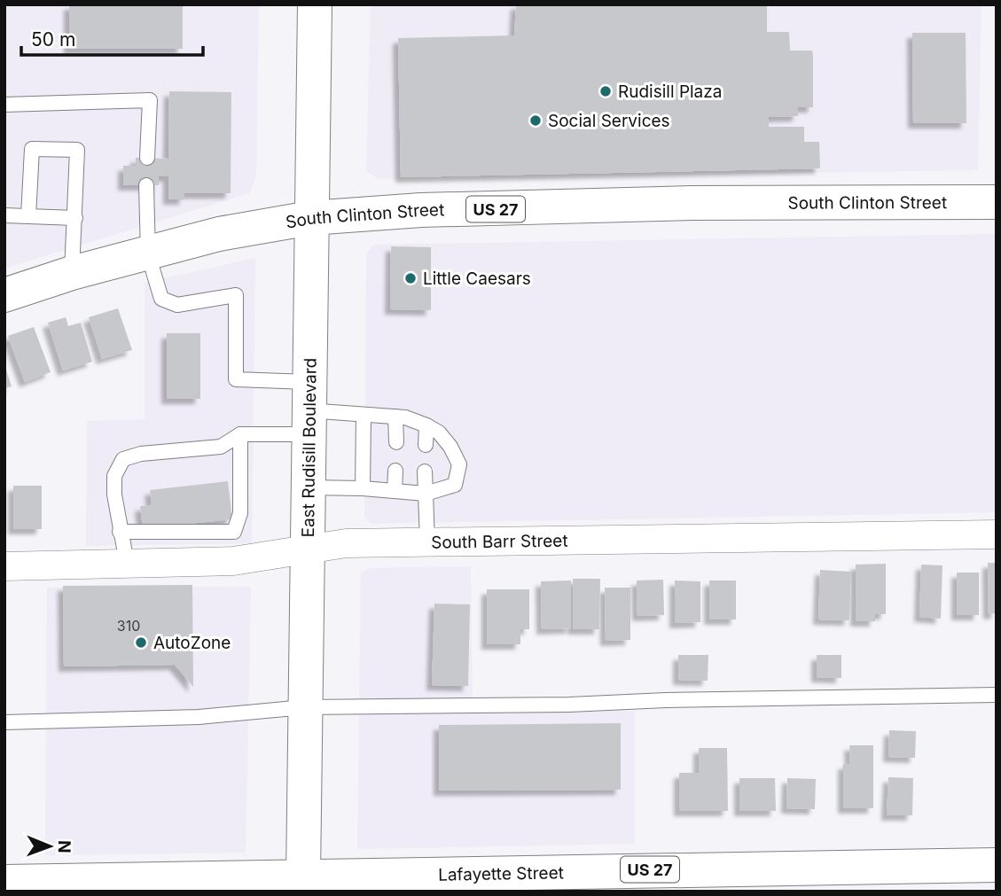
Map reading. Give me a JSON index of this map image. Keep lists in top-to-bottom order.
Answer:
{
  "streets": {
    "main road": [
      "South Clinton Street",
      "US 27",
      "East Rudisill Boulevard",
      "Lafayette Street"
    ],
    "street": ["South Barr Street"]
  },
  "crossings": [
    ["South Clinton Street", "East Rudisill Boulevard"],
    ["East Rudisill Boulevard", "South Barr Street"],
    ["East Rudisill Boulevard", "Lafayette Street"]
  ],
  "places": [
    "Rudisill Plaza",
    "Social Services",
    "Little Caesars",
    "AutoZone"
  ],
  "house_numbers": ["310"],
  "scale_bar": "50 m",
  "north": "right"
}
